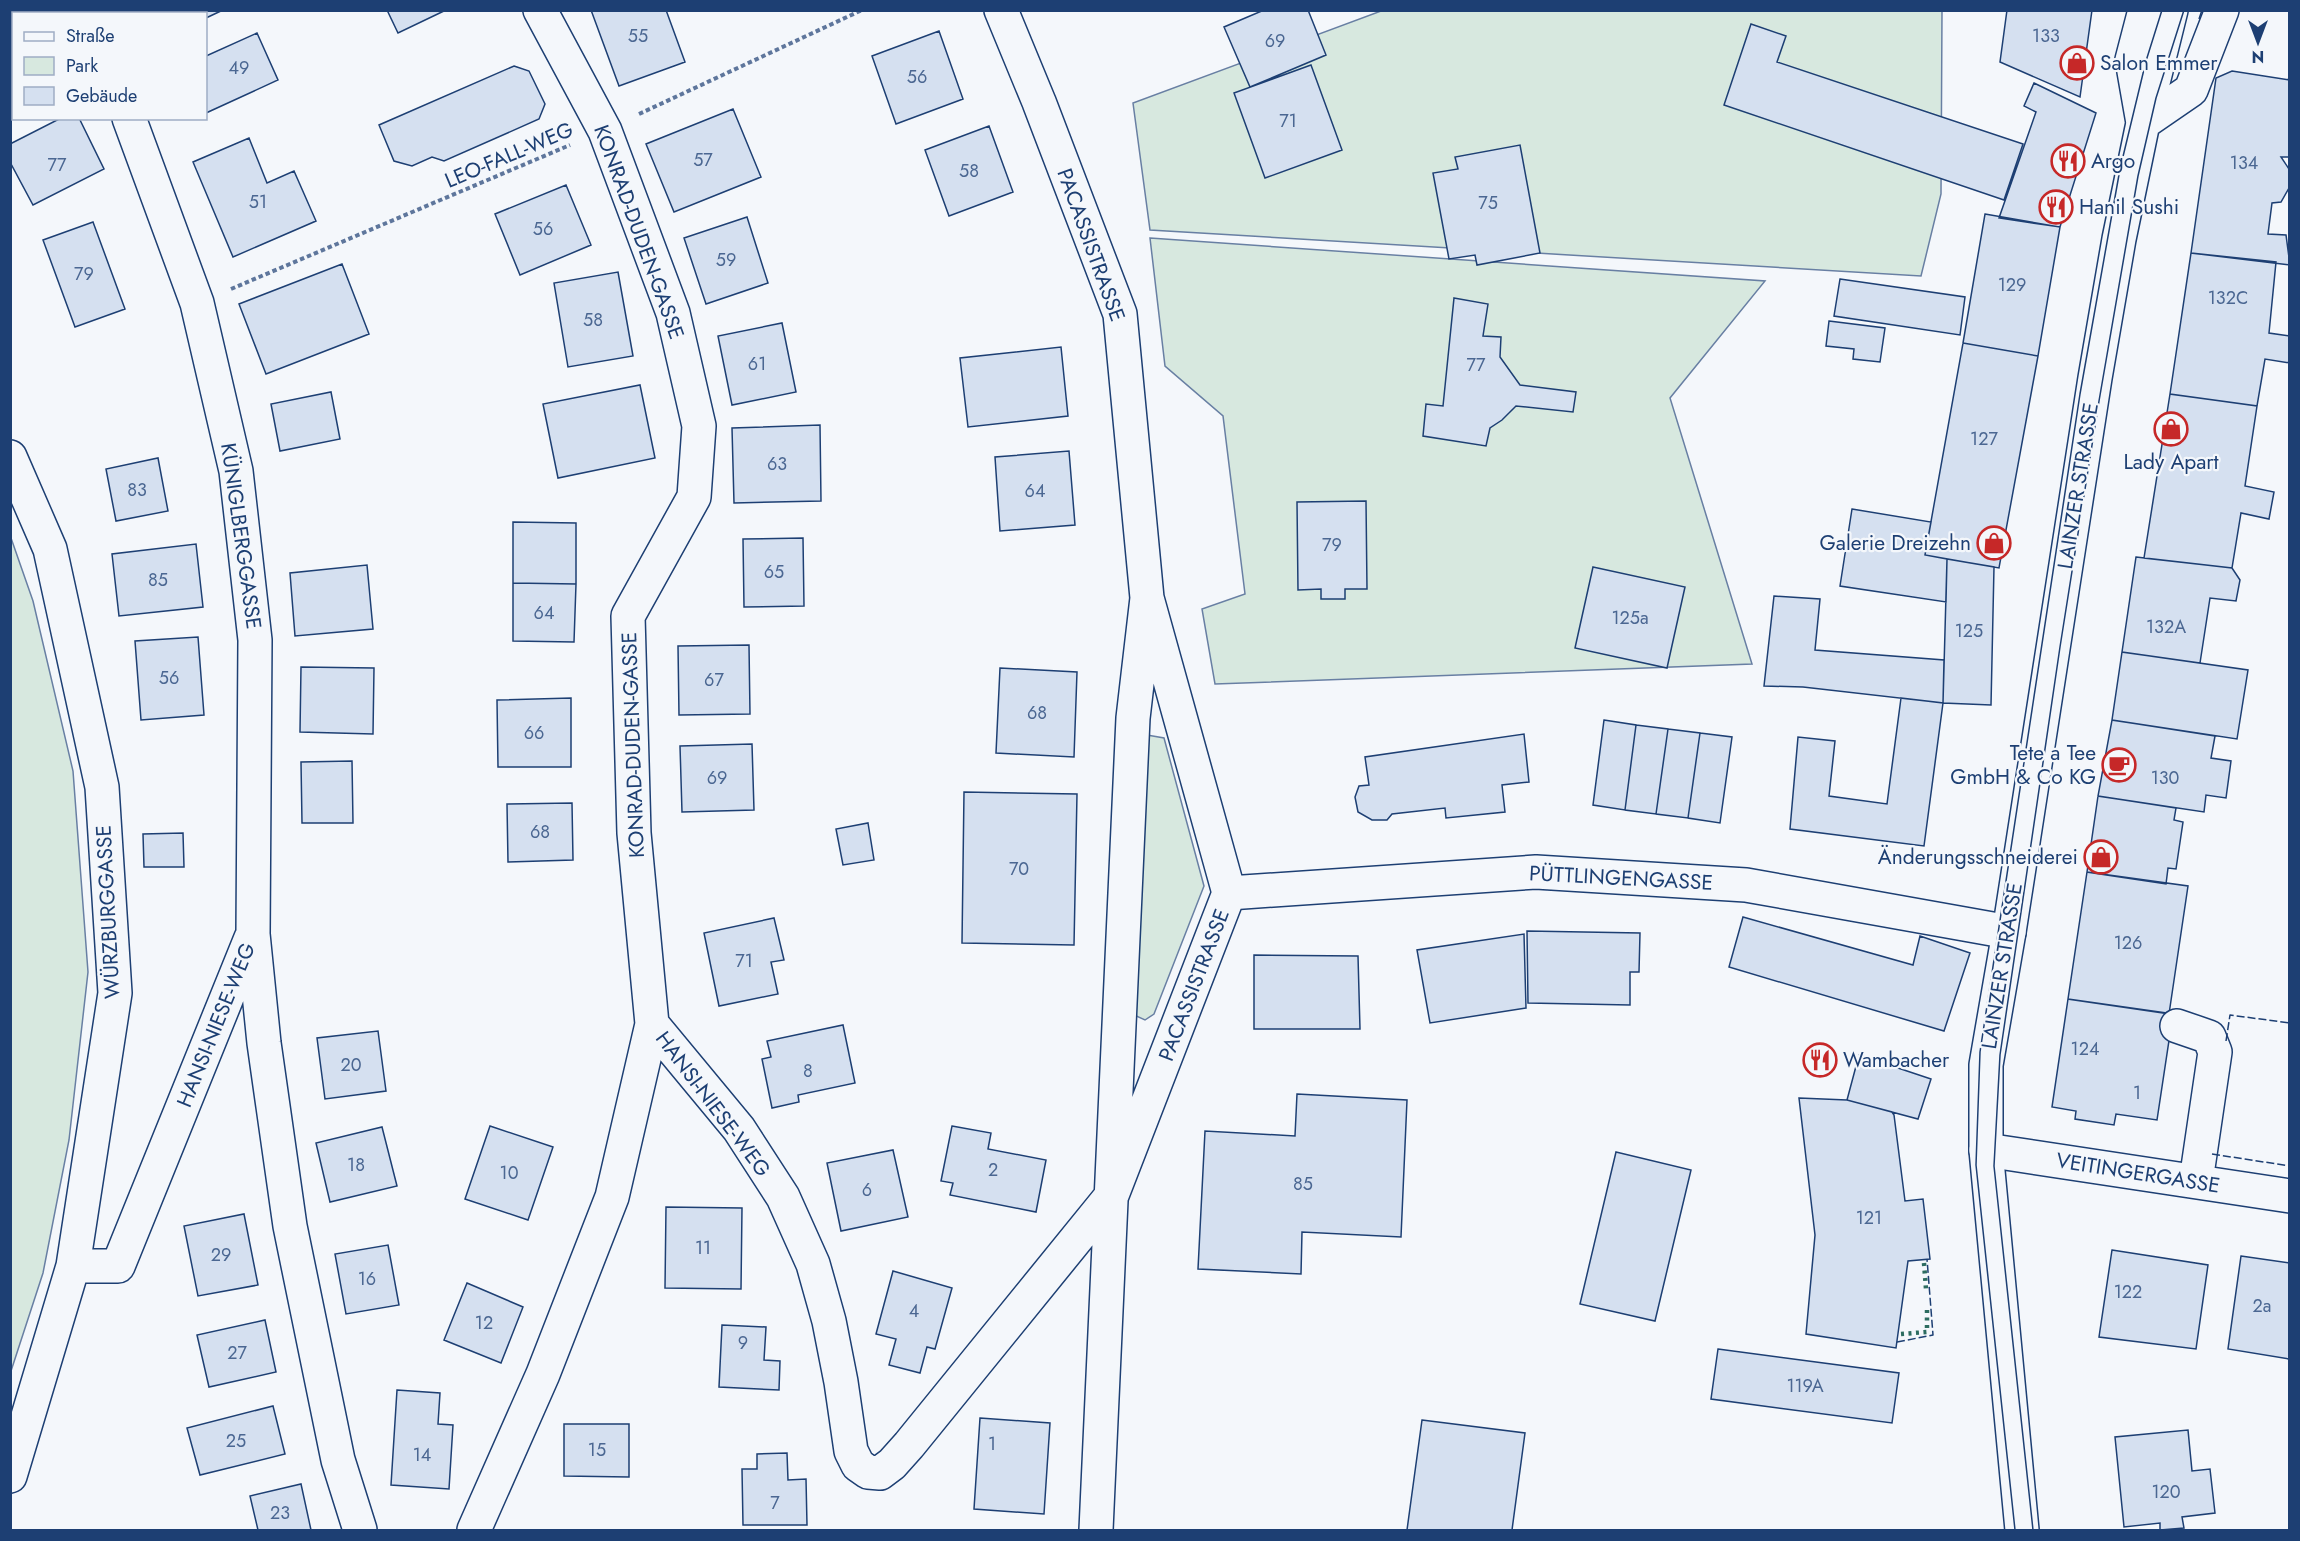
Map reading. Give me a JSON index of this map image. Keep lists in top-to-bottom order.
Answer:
{
  "streets": {
    "street": [
      "KONRAD-DUDEN-GASSE",
      "PACASSISTRASSE",
      "LAINZER STRASSE",
      "KÜNIGLBERGGASSE",
      "PÜTTLINGENGASSE",
      "WÜRZBURGGASSE",
      "HANSI-NIESE-WEG",
      "VEITINGERGASSE"
    ],
    "path": ["LEO-FALL-WEG"]
  },
  "crossings": [
    ["LEO-FALL-WEG", "KONRAD-DUDEN-GASSE"],
    ["LEO-FALL-WEG", "KÜNIGLBERGGASSE"],
    ["KONRAD-DUDEN-GASSE", "HANSI-NIESE-WEG"],
    ["PACASSISTRASSE", "PÜTTLINGENGASSE"],
    ["PACASSISTRASSE", "HANSI-NIESE-WEG"],
    ["LAINZER STRASSE", "PÜTTLINGENGASSE"],
    ["LAINZER STRASSE", "VEITINGERGASSE"],
    ["KÜNIGLBERGGASSE", "HANSI-NIESE-WEG"],
    ["WÜRZBURGGASSE", "HANSI-NIESE-WEG"]
  ],
  "places": {
    "shop": [
      "Salon Emmer",
      "Lady Apart",
      "Galerie Dreizehn",
      "Änderungsschneiderei"
    ],
    "restaurant": ["Argo", "Hanil Sushi", "Wambacher"],
    "cafe": ["Tete a Tee GmbH & Co KG"]
  },
  "house_numbers": [
    "55",
    "133",
    "69",
    "49",
    "56",
    "71",
    "57",
    "134",
    "77",
    "58",
    "51",
    "75",
    "56",
    "59",
    "79",
    "129",
    "132C",
    "58",
    "61",
    "77",
    "127",
    "63",
    "83",
    "64",
    "79",
    "65",
    "85",
    "64",
    "125a",
    "132A",
    "125",
    "56",
    "67",
    "68",
    "66",
    "69",
    "130",
    "68",
    "70",
    "126",
    "71",
    "124",
    "20",
    "8",
    "1",
    "18",
    "2",
    "10",
    "85",
    "6",
    "121",
    "11",
    "29",
    "16",
    "122",
    "2a",
    "4",
    "12",
    "9",
    "27",
    "119A",
    "25",
    "1",
    "15",
    "14",
    "120",
    "7",
    "23"
  ],
  "legend": ["Straße", "Park", "Gebäude"],
  "north": "bottom"
}
